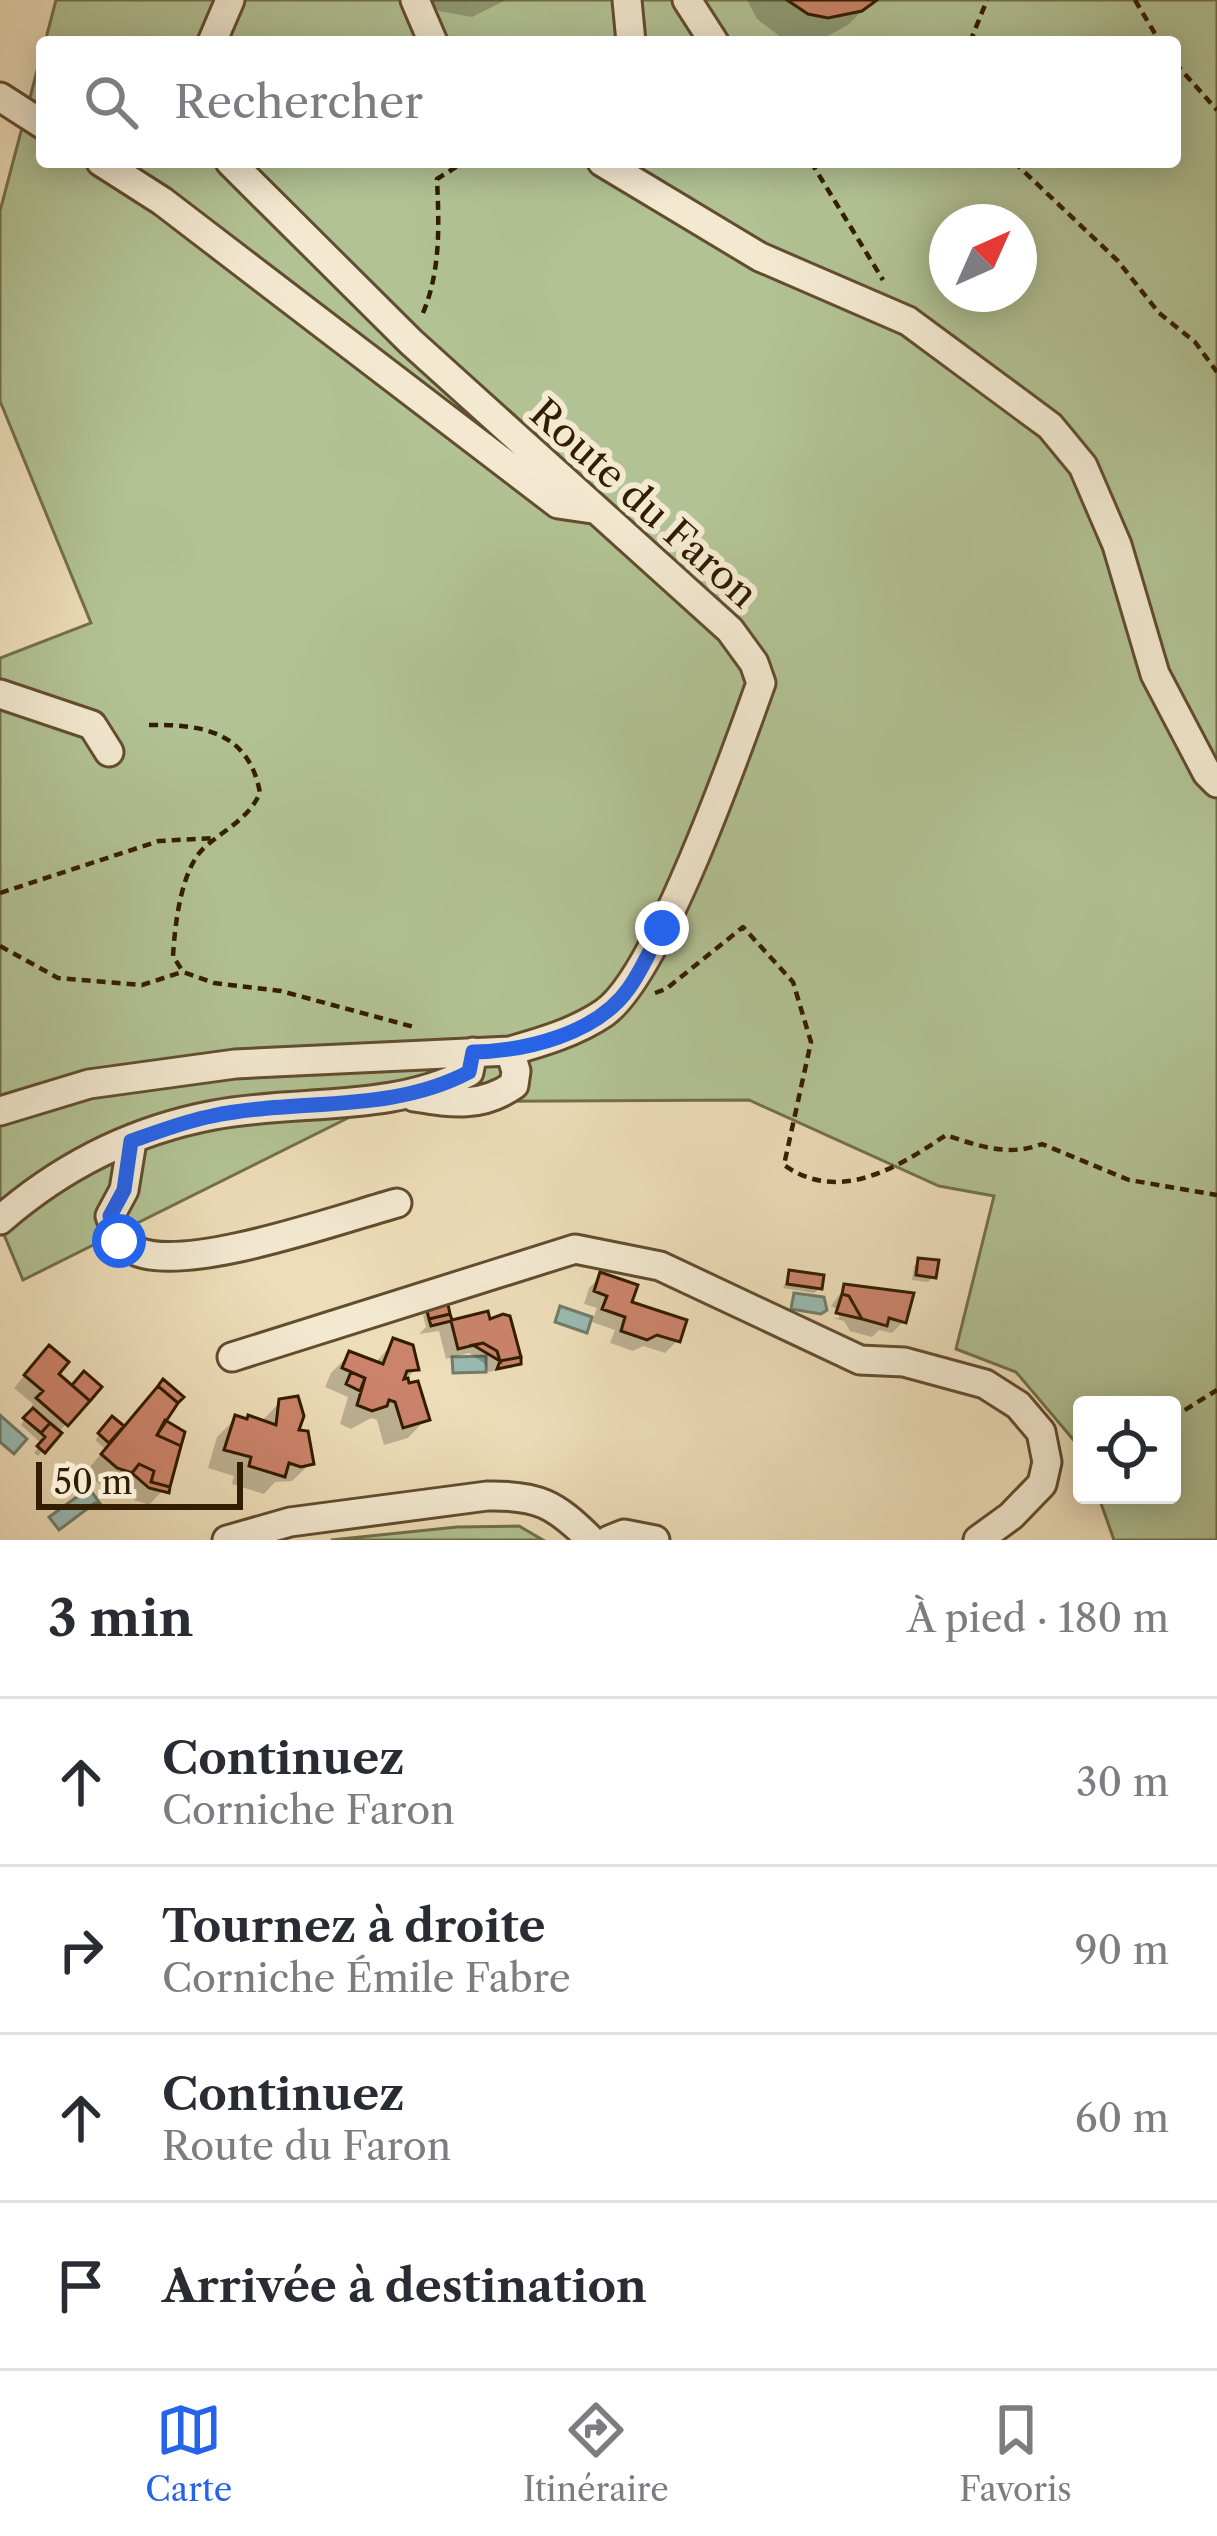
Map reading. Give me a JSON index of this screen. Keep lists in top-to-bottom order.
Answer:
{
  "streets": {
    "street": ["Route du Faron"]
  },
  "scale_bar": "50 m",
  "north": "top right",
  "page": {
    "search": "Rechercher",
    "scale": "50 m",
    "heading": ["3 min", "À pied · 180 m"],
    "list": [
      ["Continuez", "Corniche Faron", "30 m"],
      ["Tournez à droite", "Corniche Émile Fabre", "90 m"],
      ["Continuez", "Route du Faron", "60 m"],
      "Arrivée à destination"
    ],
    "nav": ["Carte", "Itinéraire", "Favoris"]
  }
}
